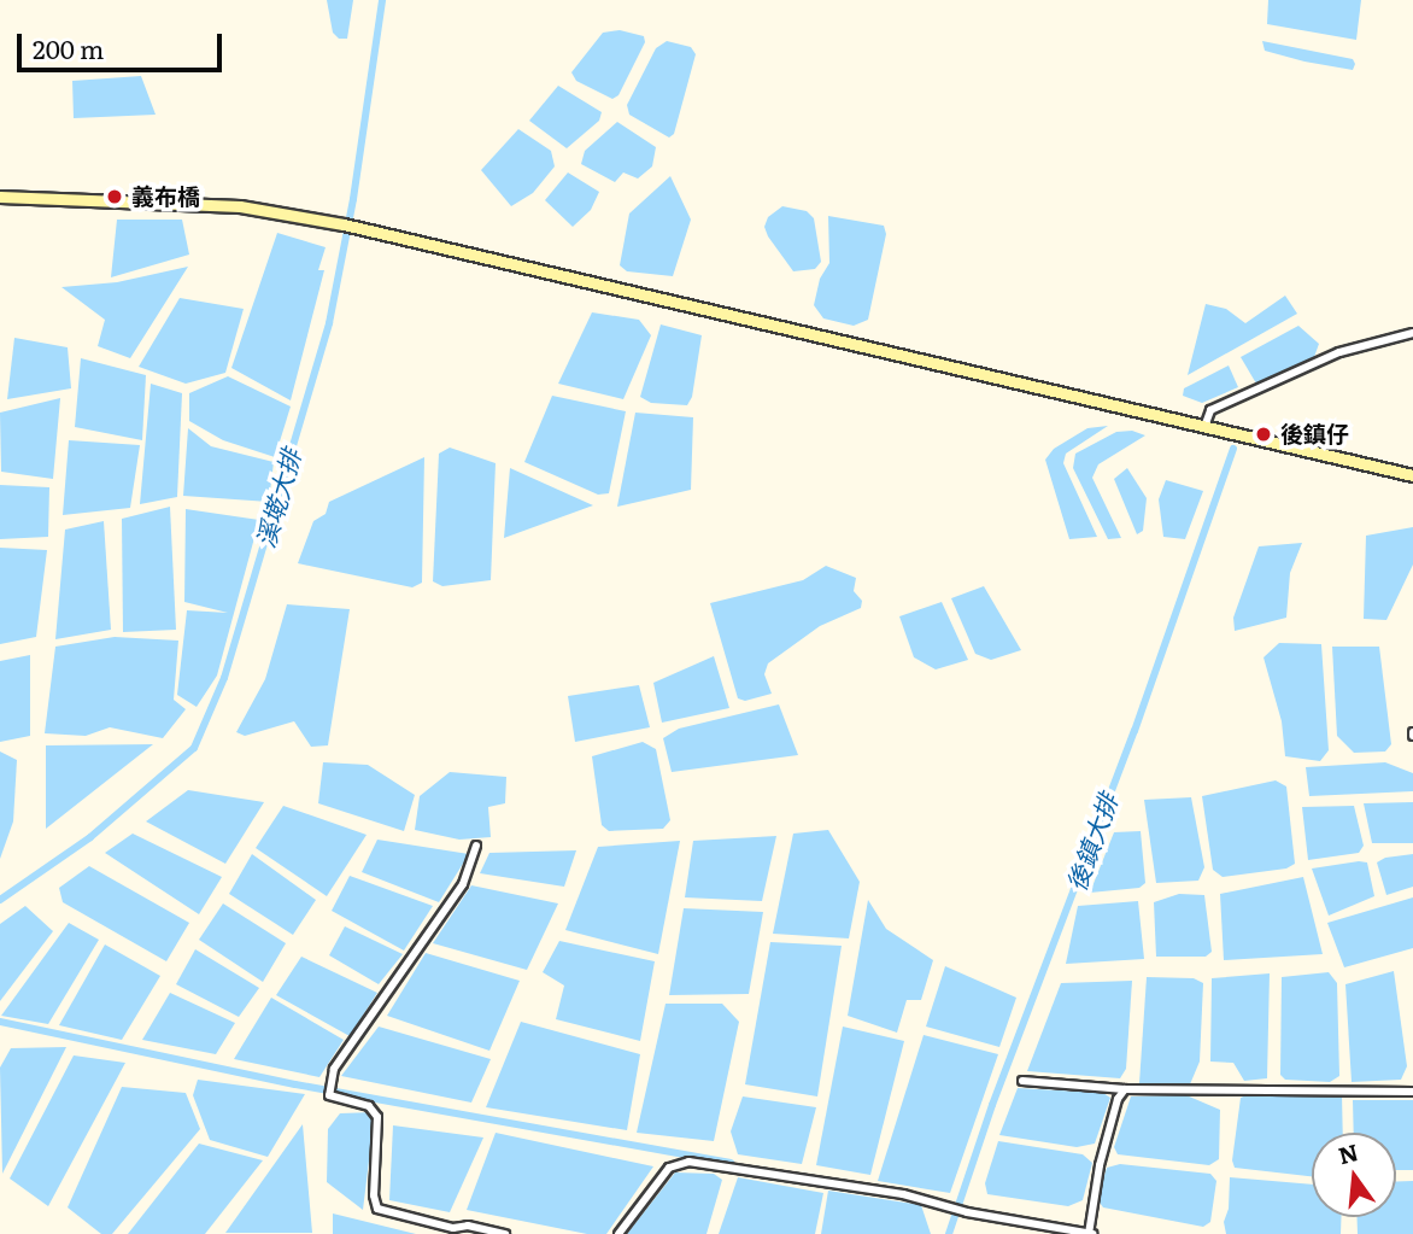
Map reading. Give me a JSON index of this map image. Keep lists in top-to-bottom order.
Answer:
{
  "water": ["溪墘大排", "後鎮大排"],
  "places": ["義布橋", "後鎮仔"],
  "scale_bar": "200 m",
  "north": "top"
}
